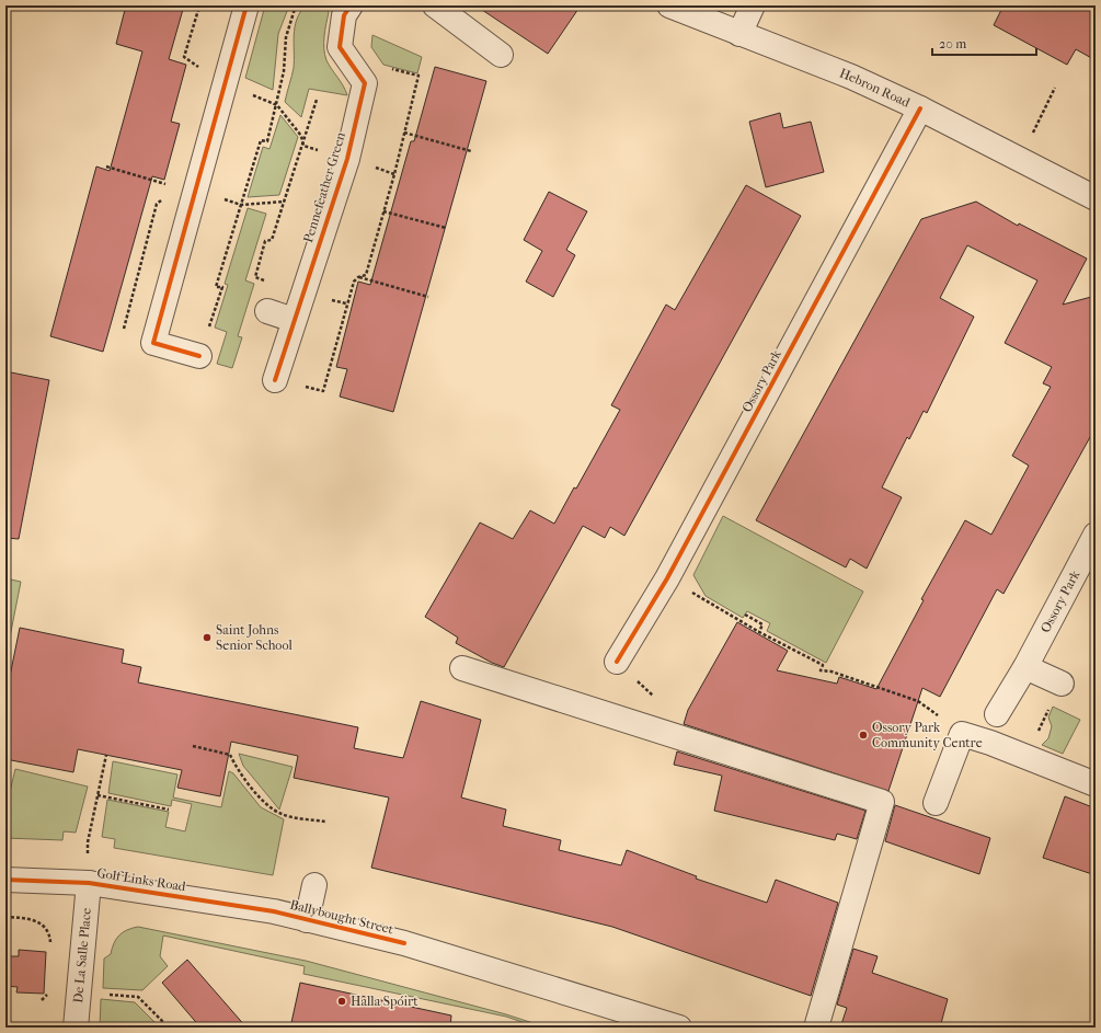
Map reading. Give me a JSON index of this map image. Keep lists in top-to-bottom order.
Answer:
{
  "streets": {
    "street": [
      "Hebron Road",
      "Pennefeather Green",
      "Ossory Park",
      "Golf Links Road",
      "Ballybought Street",
      "De La Salle Place"
    ]
  },
  "crossings": [
    ["Hebron Road", "Ossory Park"],
    ["Golf Links Road", "Ballybought Street"],
    ["Golf Links Road", "De La Salle Place"]
  ],
  "places": ["Saint Johns Senior School", "Ossory Park Community Centre", "Halla Spóirt"],
  "scale_bar": "20 m"
}
